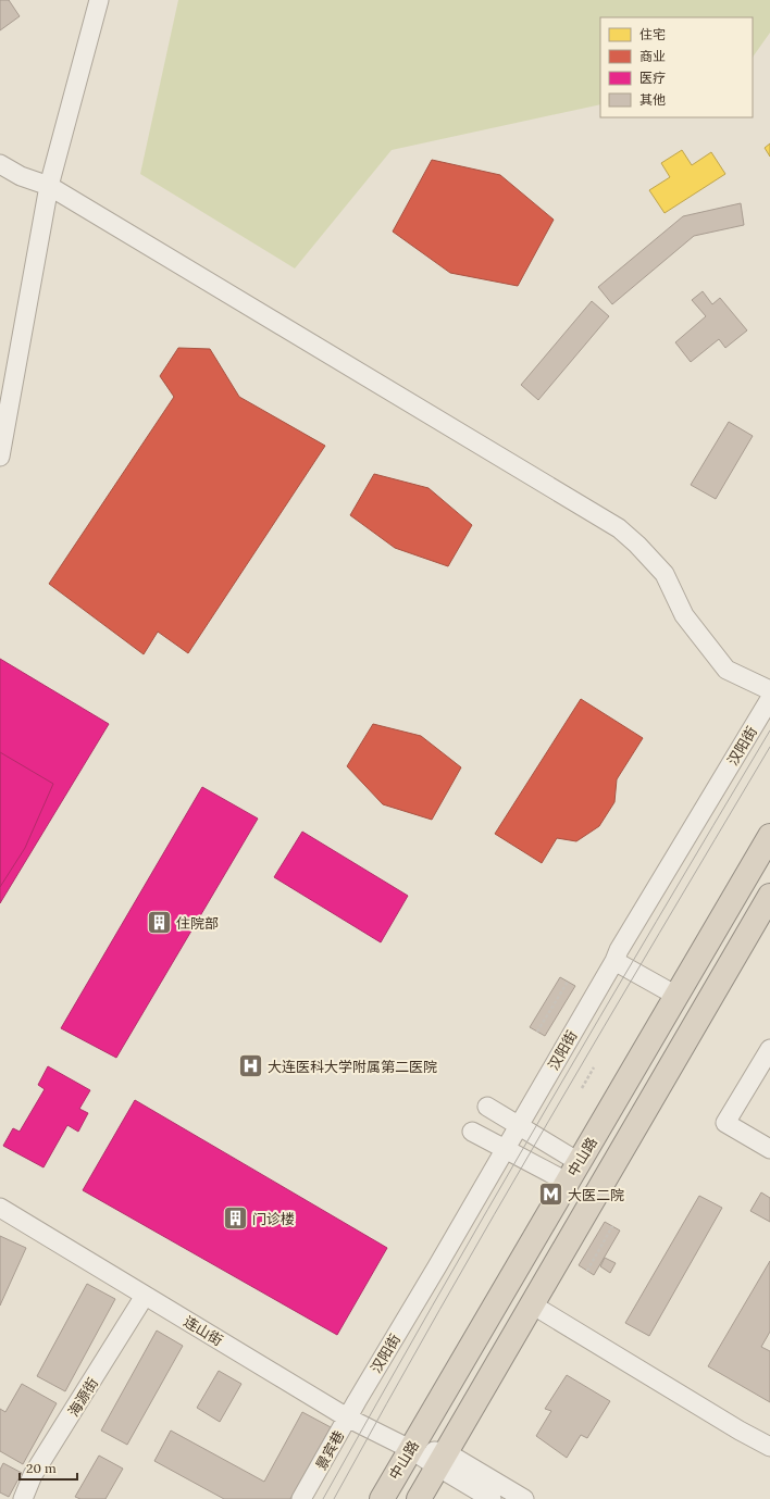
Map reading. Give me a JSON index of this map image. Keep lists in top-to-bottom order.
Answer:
{
  "streets": {
    "highway": ["中山路"],
    "street": [
      "汉阳街",
      "连山街",
      "海源街",
      "景宾巷"
    ]
  },
  "crossings": [
    ["汉阳街", "景宾巷"],
    ["中山路", "连山街"],
    ["连山街", "海源街"],
    ["连山街", "景宾巷"]
  ],
  "places": {
    "building": ["住院部", "门诊楼"],
    "hospital": ["大连医科大学附属第二医院"],
    "metro station": ["大医二院"]
  },
  "legend": [
    "住宅",
    "商业",
    "医疗",
    "其他"
  ],
  "scale_bar": "20 m"
}
